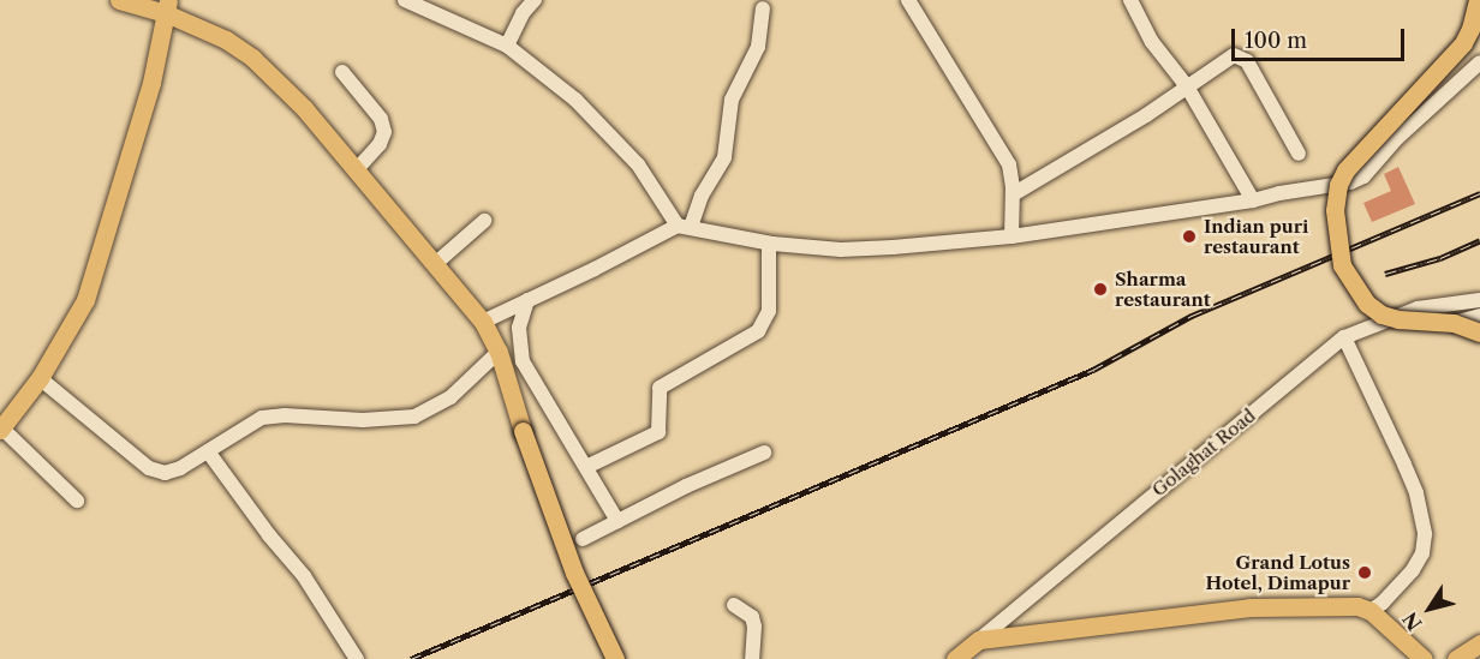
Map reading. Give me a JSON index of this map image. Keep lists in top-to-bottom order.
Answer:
{
  "streets": {
    "main road": ["Golaghat Road"]
  },
  "places": ["Indian puri restaurant", "Sharma restaurant", "Grand Lotus Hotel, Dimapur"],
  "scale_bar": "100 m",
  "north": "bottom left"
}
